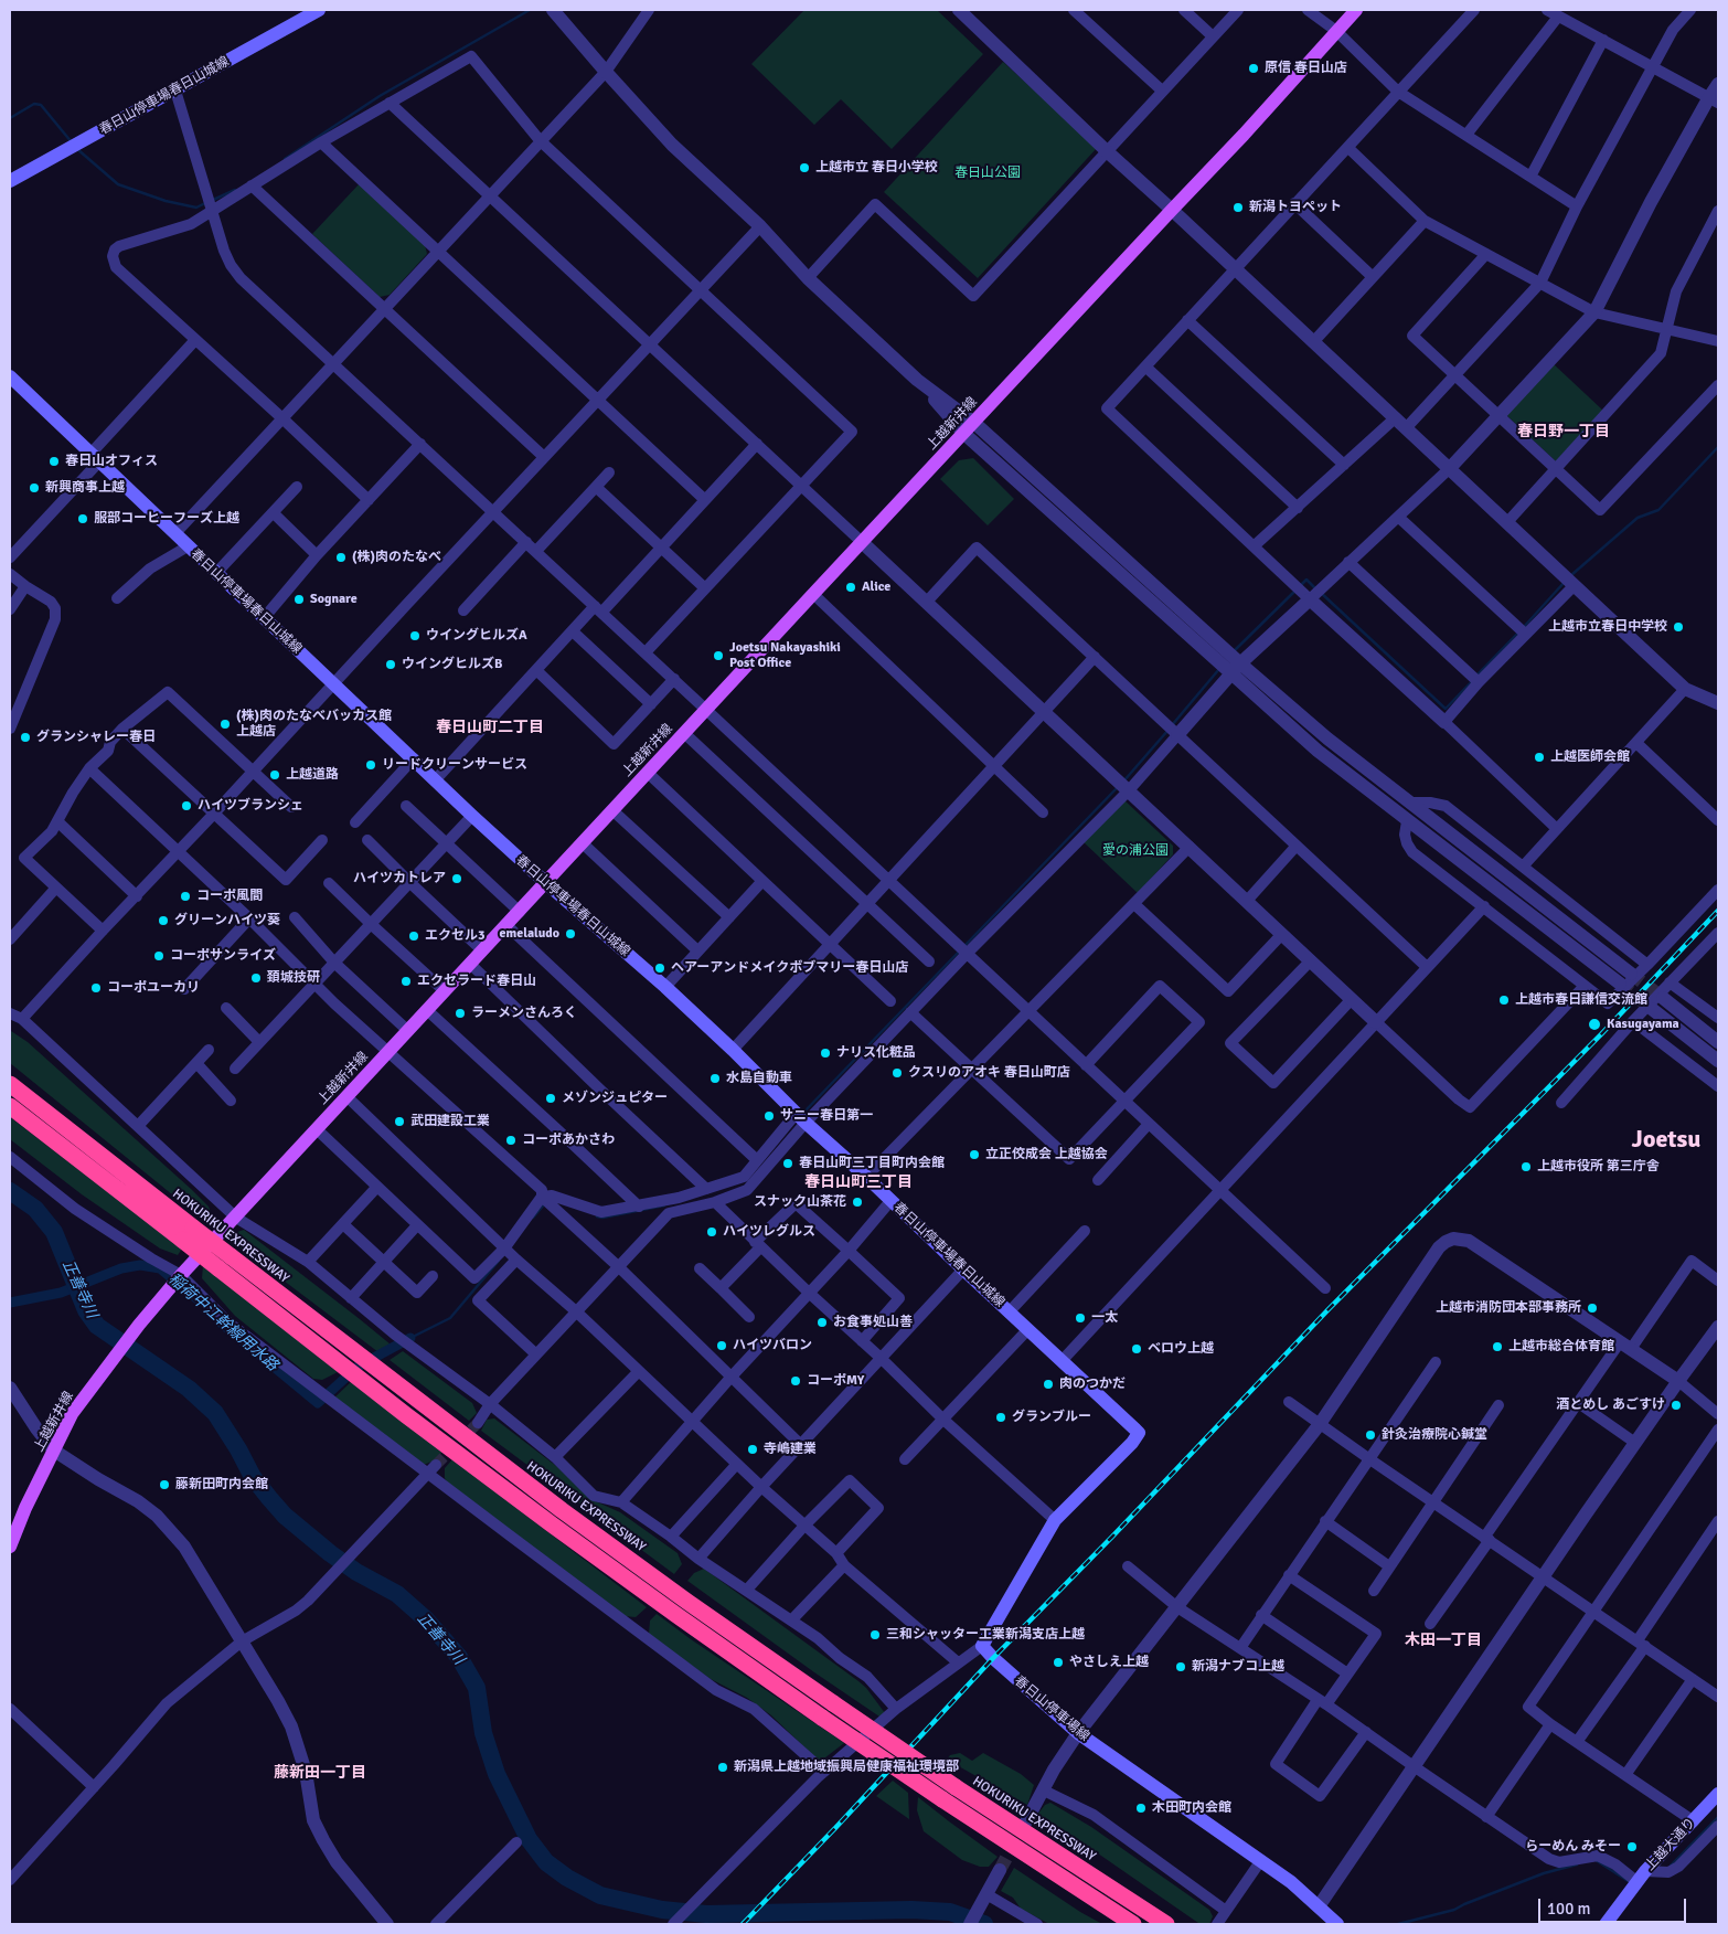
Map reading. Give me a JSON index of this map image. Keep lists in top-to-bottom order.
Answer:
{
  "streets": {
    "highway": ["HOKURIKU EXPRESSWAY"],
    "main road": [
      "春日山停車場春日山城線",
      "上越新井線",
      "春日山停車場線",
      "上越大通り"
    ]
  },
  "crossings": [
    ["春日山停車場春日山城線", "上越新井線"]
  ],
  "districts": [
    "春日野一丁目",
    "春日山町二丁目",
    "Joetsu",
    "春日山町三丁目",
    "木田一丁目",
    "藤新田一丁目"
  ],
  "water": ["正善寺川", "稲荷中江幹線用水路"],
  "parks": ["春日山公園", "愛の浦公園"],
  "places": [
    "原信 春日山店",
    "上越市立 春日小学校",
    "新潟トヨペット",
    "春日山オフィス",
    "新興商事上越",
    "服部コーヒーフーズ上越",
    "(株)肉のたなべ",
    "Alice",
    "Sognare",
    "上越市立春日中学校",
    "ウイングヒルズA",
    "Joetsu Nakayashiki Post Office",
    "ウイングヒルズB",
    "(株)肉のたなべバッカス館 上越店",
    "グランシャレー春日",
    "上越医師会館",
    "リードクリーンサービス",
    "上越道路",
    "ハイツブランシェ",
    "ハイツカトレア",
    "コーポ風間",
    "グリーンハイツ葵",
    "emelaludo",
    "エクセル3",
    "コーポサンライズ",
    "ヘアーアンドメイクボブマリー春日山店",
    "頚城技研",
    "エクセラード春日山",
    "コーポユーカリ",
    "上越市春日謙信交流館",
    "ラーメンさんろく",
    "Kasugayama",
    "ナリス化粧品",
    "クスリのアオキ 春日山町店",
    "水島自動車",
    "メゾンジュピター",
    "サニー春日第一",
    "武田建設工業",
    "コーポあかさわ",
    "立正佼成会 上越協会",
    "春日山町三丁目町内会館",
    "上越市役所 第三庁舎",
    "スナック山茶花",
    "ハイツレグルス",
    "上越市消防団本部事務所",
    "一太",
    "お食事処山善",
    "ハイツバロン",
    "上越市総合体育館",
    "ベロウ上越",
    "コーポMY",
    "肉のつかだ",
    "酒とめし あごすけ",
    "グランブルー",
    "針灸治療院心鍼堂",
    "寺嶋建業",
    "藤新田町内会館",
    "三和シャッター工業新潟支店上越",
    "やさしえ上越",
    "新潟ナブコ上越",
    "新潟県上越地域振興局健康福祉環境部",
    "木田町内会館",
    "らーめん みそー"
  ],
  "scale_bar": "100 m"
}
